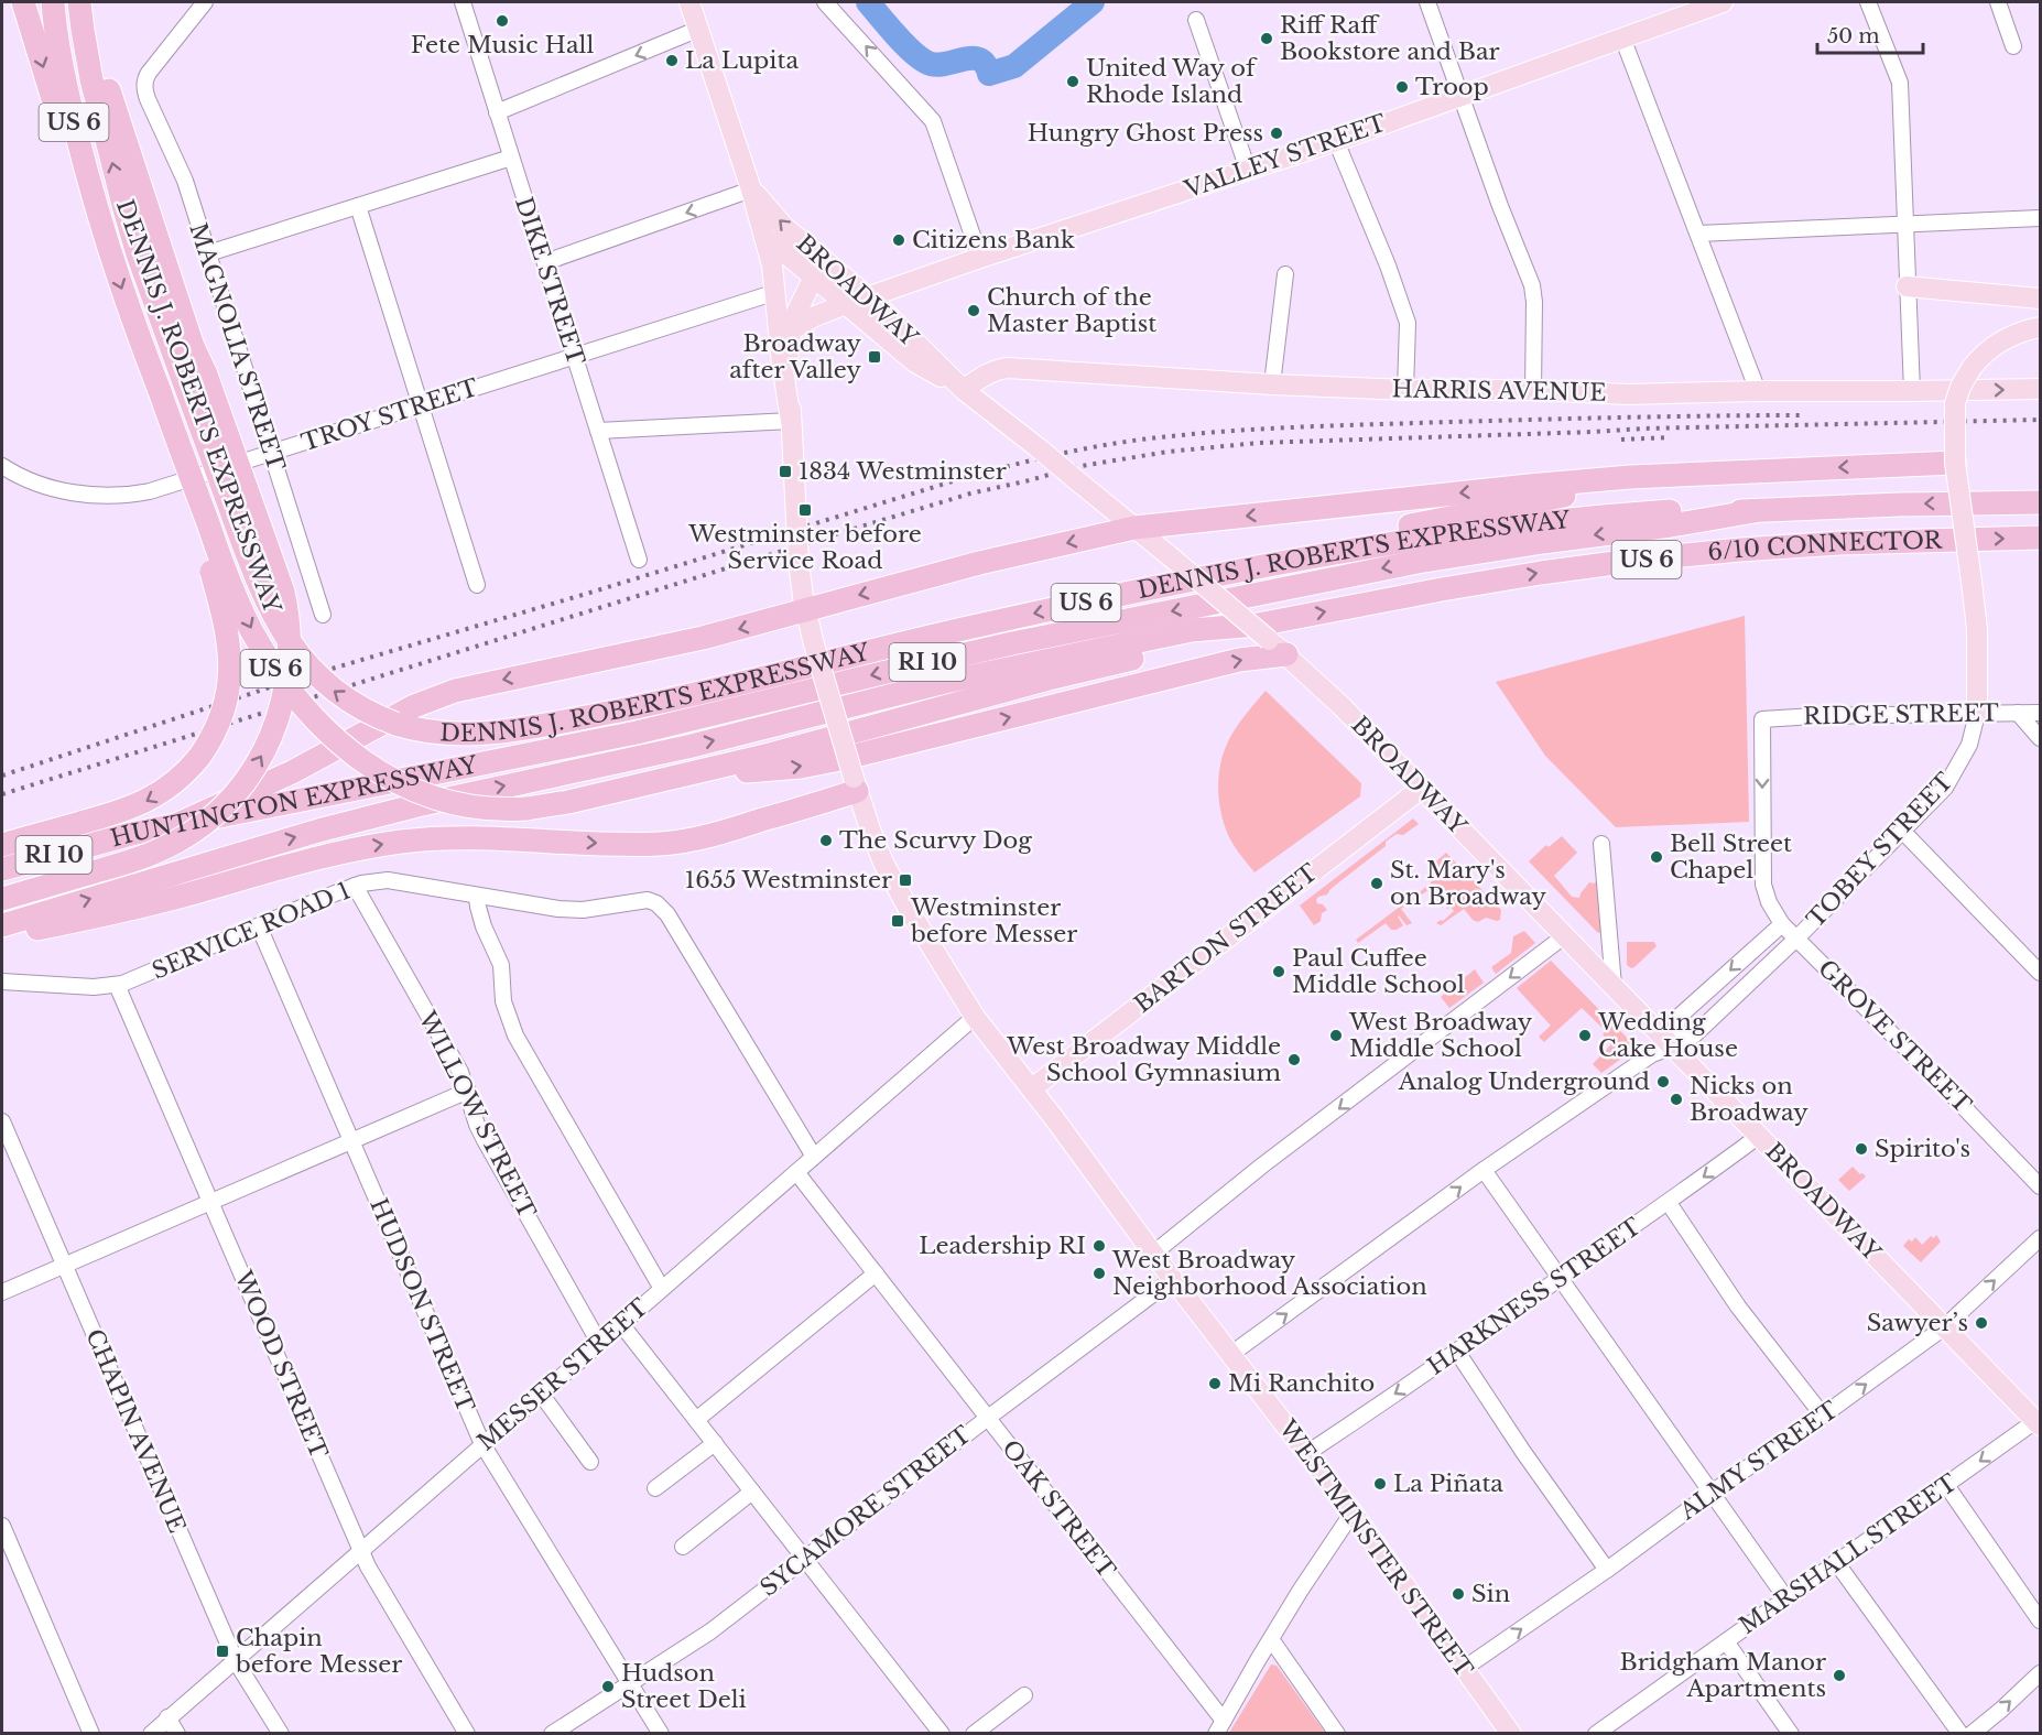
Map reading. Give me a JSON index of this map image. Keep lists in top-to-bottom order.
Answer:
{
  "streets": {
    "highway": [
      "US 6",
      "DENNIS J. ROBERTS EXPRESSWAY",
      "6/10 CONNECTOR",
      "RI 10",
      "HUNTINGTON EXPRESSWAY"
    ],
    "main road": [
      "VALLEY STREET",
      "BROADWAY",
      "HARRIS AVENUE",
      "TOBEY STREET",
      "BARTON STREET",
      "WESTMINSTER STREET"
    ],
    "street": [
      "DIKE STREET",
      "MAGNOLIA STREET",
      "TROY STREET",
      "RIDGE STREET",
      "SERVICE ROAD 1",
      "GROVE STREET",
      "WILLOW STREET",
      "HARKNESS STREET",
      "HUDSON STREET",
      "WOOD STREET",
      "MESSER STREET",
      "CHAPIN AVENUE",
      "ALMY STREET",
      "OAK STREET",
      "SYCAMORE STREET",
      "MARSHALL STREET"
    ]
  },
  "crossings": [
    ["VALLEY STREET", "BROADWAY"],
    ["DIKE STREET", "TROY STREET"],
    ["BROADWAY", "HARRIS AVENUE"],
    ["BROADWAY", "DENNIS J. ROBERTS EXPRESSWAY"],
    ["BROADWAY", "6/10 CONNECTOR"],
    ["BROADWAY", "HUNTINGTON EXPRESSWAY"],
    ["BROADWAY", "TOBEY STREET"],
    ["BROADWAY", "BARTON STREET"],
    ["BROADWAY", "HARKNESS STREET"],
    ["BROADWAY", "ALMY STREET"],
    ["BROADWAY", "WESTMINSTER STREET"],
    ["BROADWAY", "MARSHALL STREET"],
    ["MAGNOLIA STREET", "TROY STREET"],
    ["DENNIS J. ROBERTS EXPRESSWAY", "6/10 CONNECTOR"],
    ["DENNIS J. ROBERTS EXPRESSWAY", "HUNTINGTON EXPRESSWAY"],
    ["TROY STREET", "WESTMINSTER STREET"],
    ["6/10 CONNECTOR", "HUNTINGTON EXPRESSWAY"],
    ["RIDGE STREET", "TOBEY STREET"],
    ["RIDGE STREET", "GROVE STREET"],
    ["TOBEY STREET", "GROVE STREET"],
    ["TOBEY STREET", "WESTMINSTER STREET"],
    ["SERVICE ROAD 1", "WILLOW STREET"],
    ["SERVICE ROAD 1", "HUDSON STREET"],
    ["SERVICE ROAD 1", "WOOD STREET"],
    ["SERVICE ROAD 1", "MESSER STREET"],
    ["BARTON STREET", "WESTMINSTER STREET"],
    ["WILLOW STREET", "MESSER STREET"],
    ["HARKNESS STREET", "WESTMINSTER STREET"],
    ["HUDSON STREET", "MESSER STREET"],
    ["HUDSON STREET", "SYCAMORE STREET"],
    ["WOOD STREET", "MESSER STREET"],
    ["MESSER STREET", "CHAPIN AVENUE"],
    ["MESSER STREET", "OAK STREET"],
    ["MESSER STREET", "WESTMINSTER STREET"],
    ["ALMY STREET", "WESTMINSTER STREET"],
    ["OAK STREET", "SYCAMORE STREET"],
    ["SYCAMORE STREET", "WESTMINSTER STREET"]
  ],
  "one_way": ["GROVE STREET", "HARKNESS STREET", "ALMY STREET"],
  "places": {
    "other": [
      "Fete Music Hall",
      "Riff Raff Bookstore and Bar",
      "La Lupita",
      "United Way of Rhode Island",
      "Troop",
      "Hungry Ghost Press",
      "Citizens Bank",
      "Church of the Master Baptist",
      "The Scurvy Dog",
      "Bell Street Chapel",
      "St. Mary's on Broadway",
      "Paul Cuffee Middle School",
      "West Broadway Middle School",
      "Wedding Cake House",
      "West Broadway Middle School Gymnasium",
      "Analog Underground",
      "Nicks on Broadway",
      "Spirito's",
      "Leadership RI",
      "West Broadway Neighborhood Association",
      "Sawyer’s",
      "Mi Ranchito",
      "La Piñata",
      "Sin",
      "Bridgham Manor Apartments",
      "Hudson Street Deli"
    ],
    "transit": [
      "Broadway after Valley",
      "1834 Westminster",
      "Westminster before Service Road",
      "1655 Westminster",
      "Westminster before Messer",
      "Chapin before Messer"
    ]
  },
  "scale_bar": "50 m"
}
